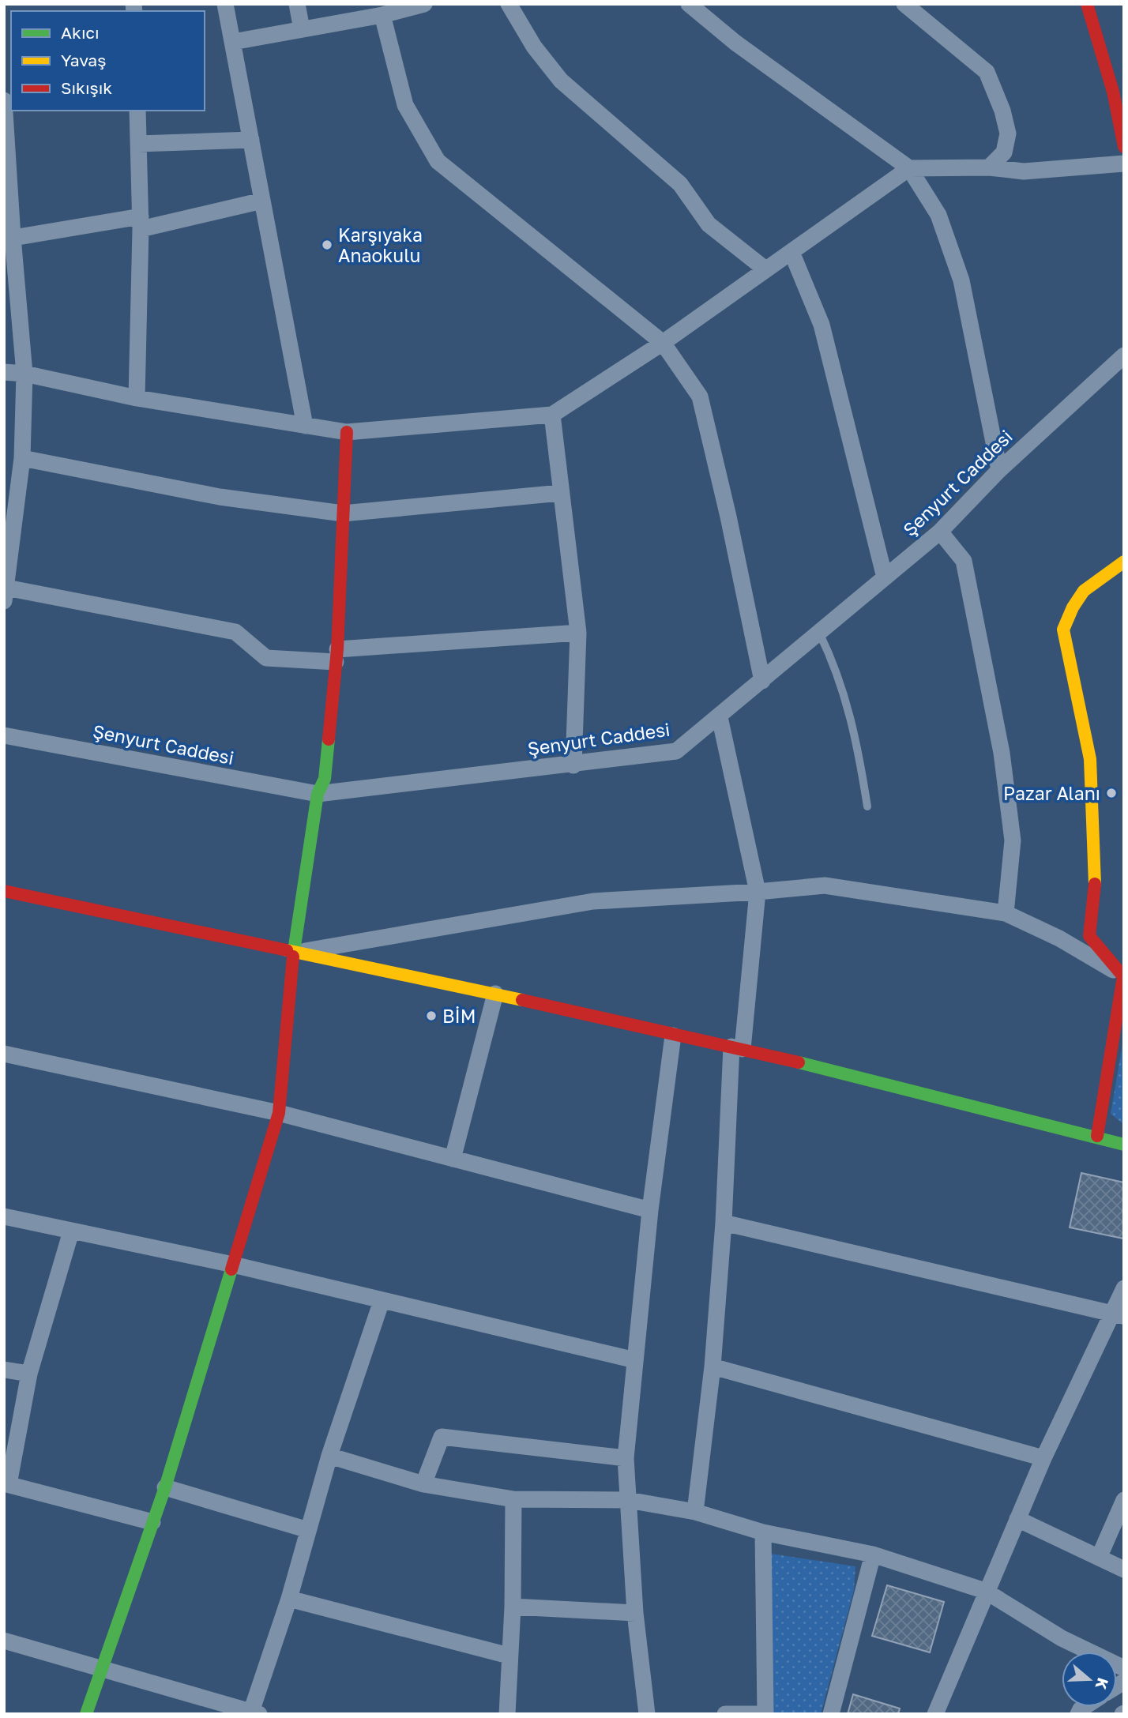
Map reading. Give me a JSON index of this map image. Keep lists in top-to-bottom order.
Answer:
{
  "streets": {
    "street": ["Şenyurt Caddesi"]
  },
  "places": ["Karşıyaka Anaokulu", "Pazar Alanı", "BİM"],
  "legend": ["Akıcı", "Yavaş", "Sıkışık"],
  "north": "right"
}
